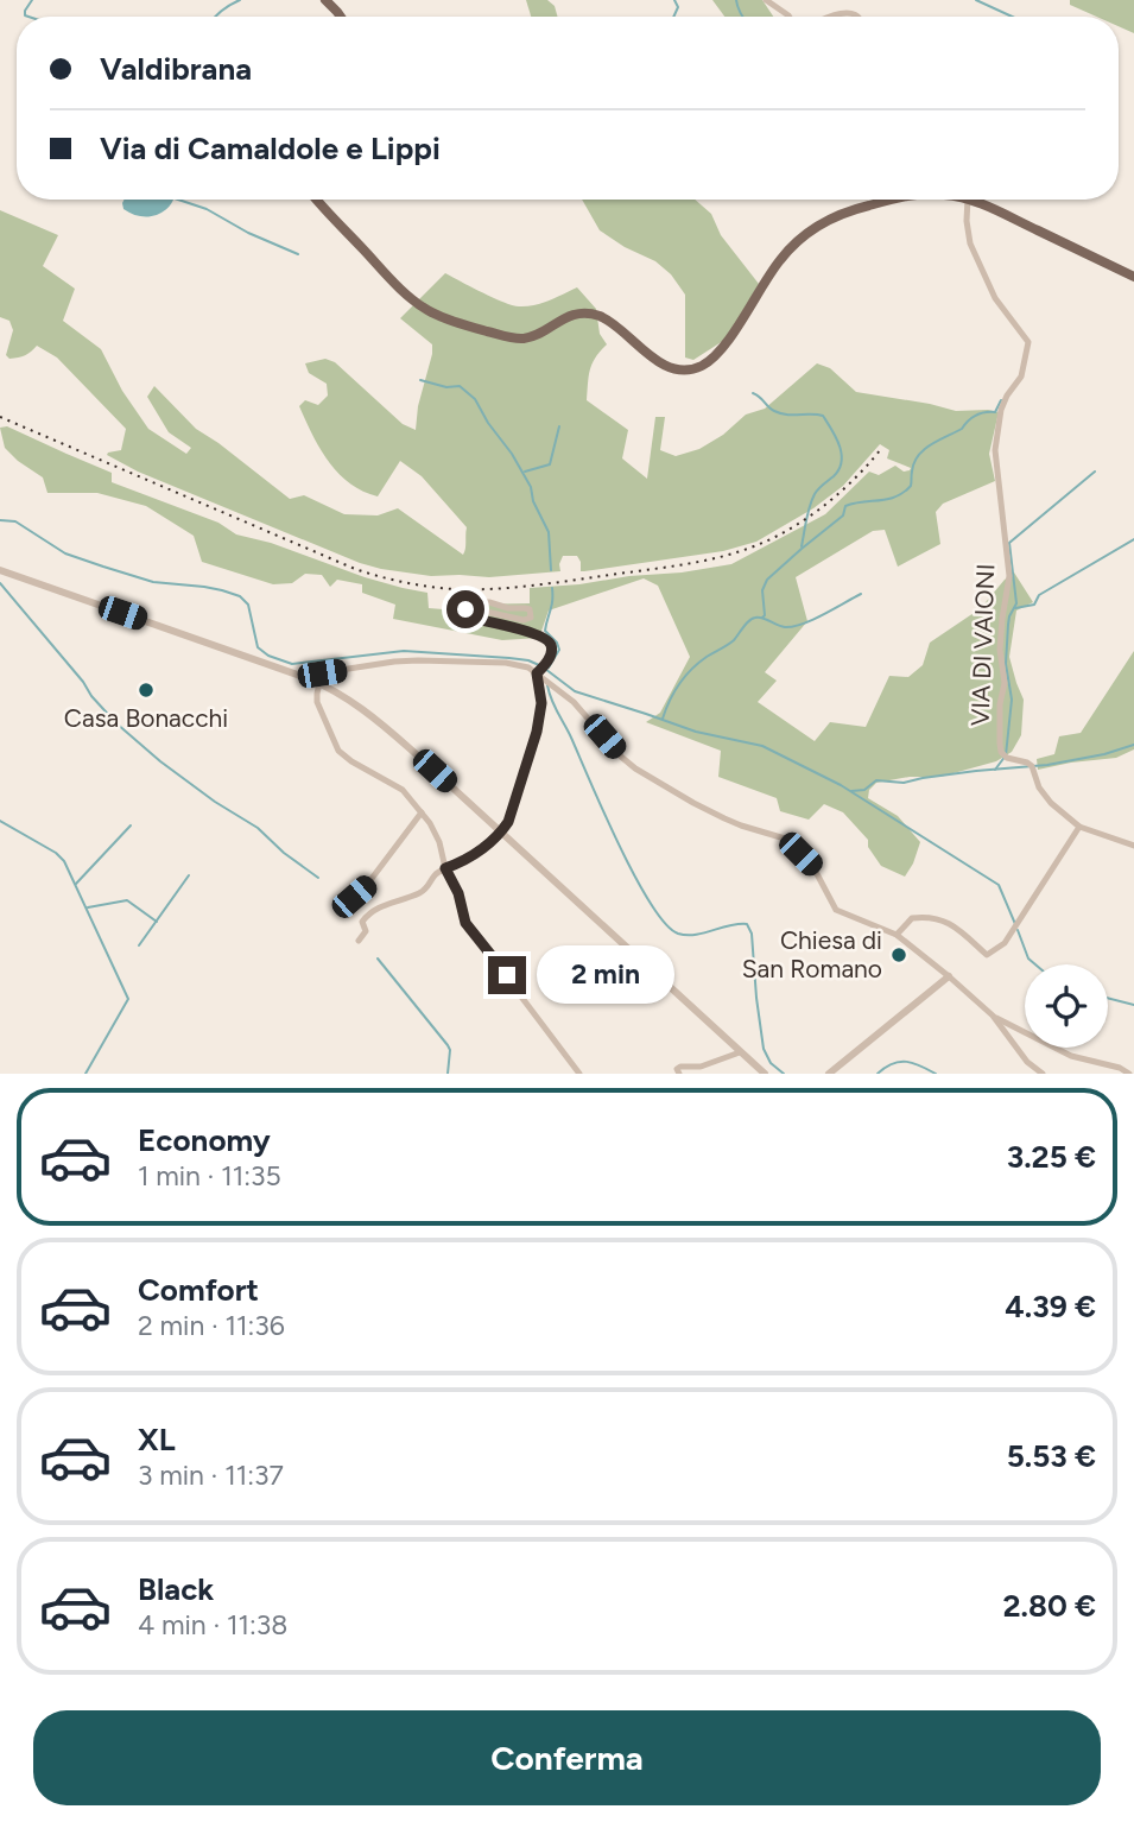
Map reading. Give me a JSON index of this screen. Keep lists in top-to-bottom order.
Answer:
{
  "streets": {
    "street": ["VIA DI VAIONI"]
  },
  "places": ["Casa Bonacchi", "Chiesa di San Romano"],
  "page": {
    "banner": ["Valdibrana", "Via di Camaldole e Lippi"],
    "bubble": "2 min",
    "list": [
      {
        "name": "Economy",
        "note": "1 min · 11:35",
        "value": "3.25 €"
      },
      {
        "name": "Comfort",
        "note": "2 min · 11:36",
        "value": "4.39 €"
      },
      {
        "name": "XL",
        "note": "3 min · 11:37",
        "value": "5.53 €"
      },
      {
        "name": "Black",
        "note": "4 min · 11:38",
        "value": "2.80 €"
      }
    ],
    "buttons": "Conferma"
  }
}
